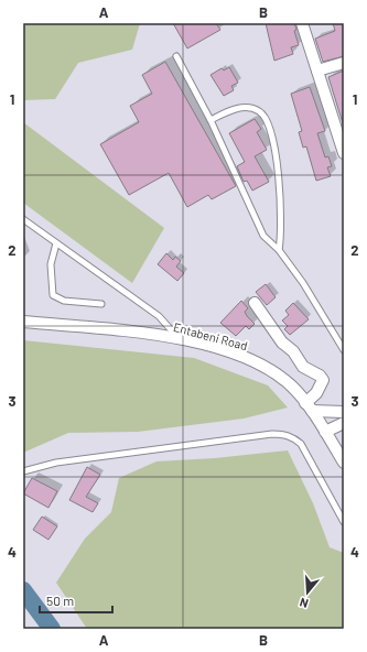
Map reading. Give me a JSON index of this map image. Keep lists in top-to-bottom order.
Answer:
{
  "streets": {
    "street": ["Entabeni Road"]
  },
  "scale_bar": "50 m",
  "north": "bottom",
  "grid": {
    "columns": ["A", "B"],
    "rows": [
      "1",
      "2",
      "3",
      "4"
    ]
  }
}
